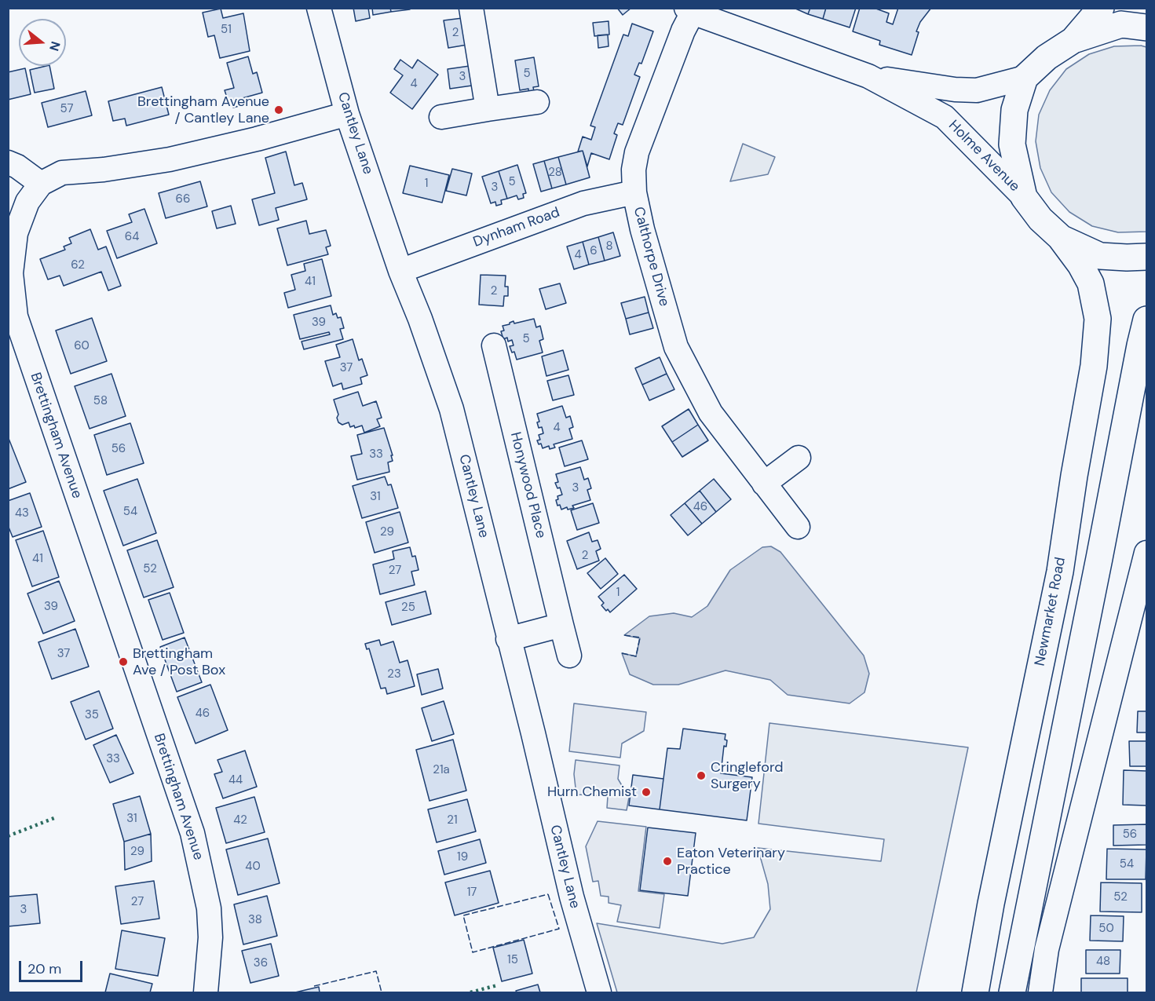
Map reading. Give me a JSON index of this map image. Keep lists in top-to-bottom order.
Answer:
{
  "streets": {
    "highway": ["Newmarket Road"],
    "street": [
      "Cantley Lane",
      "Holme Avenue",
      "Dynham Road",
      "Calthorpe Drive",
      "Brettingham Avenue",
      "Honywood Place"
    ]
  },
  "crossings": [
    ["Cantley Lane", "Dynham Road"],
    ["Cantley Lane", "Brettingham Avenue"],
    ["Holme Avenue", "Calthorpe Drive"],
    ["Holme Avenue", "Newmarket Road"],
    ["Dynham Road", "Calthorpe Drive"]
  ],
  "places": [
    "Brettingham Avenue / Cantley Lane",
    "Brettingham Ave / Post Box",
    "Cringleford Surgery",
    "Hurn Chemist",
    "Eaton Veterinary Practice"
  ],
  "house_numbers": [
    "51",
    "2",
    "5",
    "3",
    "4",
    "57",
    "28",
    "5",
    "1",
    "3",
    "66",
    "64",
    "8",
    "6",
    "4",
    "62",
    "41",
    "2",
    "39",
    "5",
    "60",
    "37",
    "58",
    "4",
    "56",
    "33",
    "3",
    "31",
    "46",
    "54",
    "43",
    "29",
    "2",
    "41",
    "52",
    "27",
    "1",
    "39",
    "25",
    "37",
    "23",
    "46",
    "35",
    "33",
    "21a",
    "44",
    "31",
    "42",
    "21",
    "56",
    "29",
    "19",
    "54",
    "40",
    "17",
    "52",
    "27",
    "3",
    "38",
    "50",
    "15",
    "48",
    "36"
  ],
  "scale_bar": "20 m",
  "north": "right"
}
